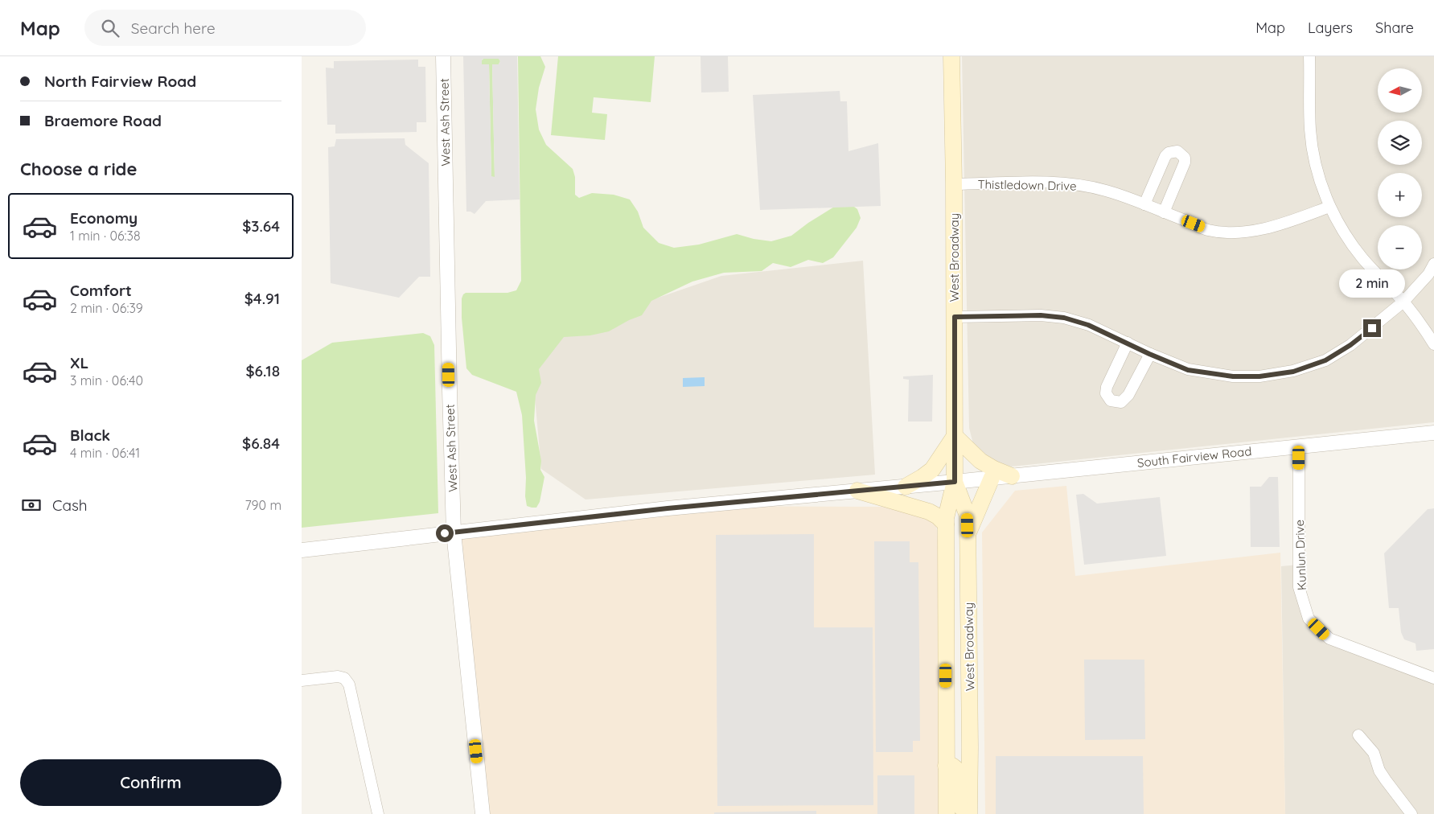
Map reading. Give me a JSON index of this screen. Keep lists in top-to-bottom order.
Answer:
{
  "streets": {
    "main road": ["West Broadway"],
    "street": [
      "West Ash Street",
      "Thistledown Drive",
      "South Fairview Road",
      "Kunlun Drive"
    ]
  },
  "crossings": [
    ["West Ash Street", "South Fairview Road"],
    ["Thistledown Drive", "West Broadway"],
    ["West Broadway", "South Fairview Road"],
    ["South Fairview Road", "Kunlun Drive"]
  ],
  "north": "left",
  "page": {
    "header": "Map",
    "search": "Search here",
    "nav": ["Map", "Layers", "Share"],
    "banner": ["North Fairview Road", "Braemore Road"],
    "map_buttons": ["+", "−"],
    "heading": "Choose a ride",
    "list": [
      {
        "name": "Economy",
        "note": "1 min · 06:38",
        "value": "$3.64"
      },
      {
        "name": "Comfort",
        "note": "2 min · 06:39",
        "value": "$4.91"
      },
      {
        "name": "XL",
        "note": "3 min · 06:40",
        "value": "$6.18"
      },
      {
        "name": "Black",
        "note": "4 min · 06:41",
        "value": "$6.84"
      }
    ],
    "bubble": "2 min",
    "pay": ["Cash", "790 m"],
    "buttons": "Confirm"
  }
}
